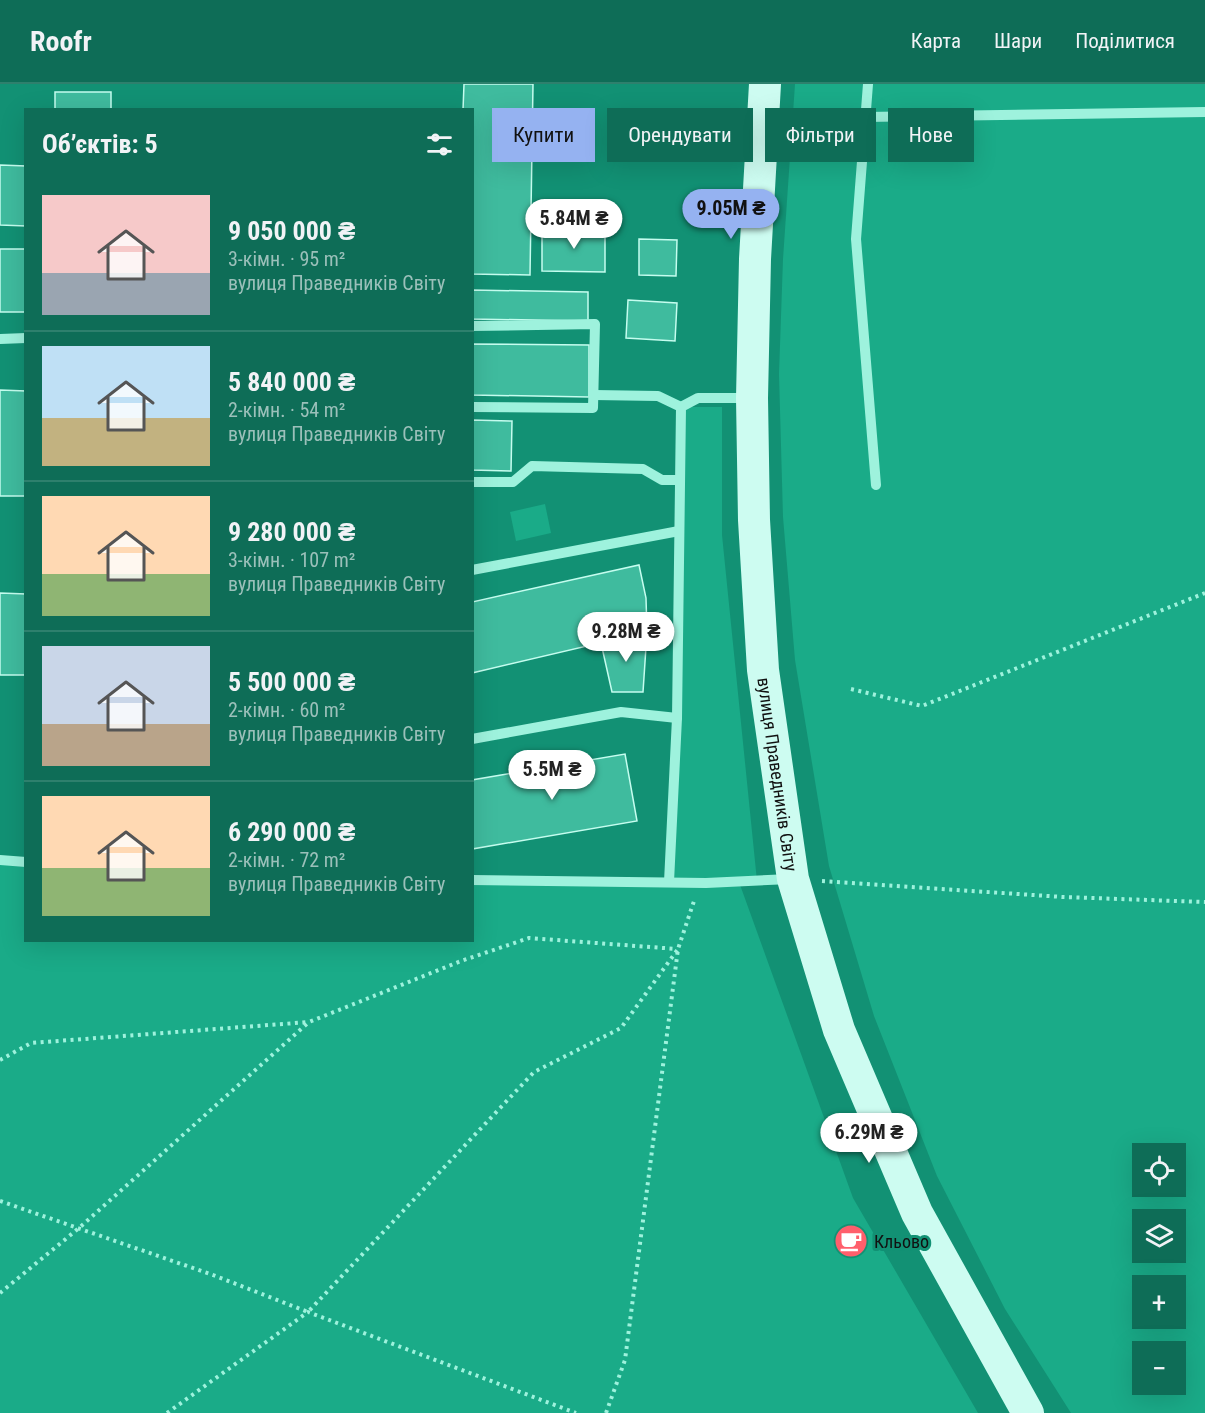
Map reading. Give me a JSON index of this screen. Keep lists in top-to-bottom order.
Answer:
{
  "streets": {
    "main road": ["вулиця Праведників Світу"]
  },
  "places": {
    "cafe": ["Кльово"]
  },
  "page": {
    "header": "Roofr",
    "nav": ["Карта", "Шари", "Поділитися"],
    "chip": [
      "Купити",
      "Орендувати",
      "Фільтри",
      "Нове"
    ],
    "heading": "Об’єктів: 5",
    "list": [
      {
        "name": "9 050 000 ₴",
        "note": "3-кімн. · 95 m² · вулиця Праведників Світу"
      },
      {
        "name": "5 840 000 ₴",
        "note": "2-кімн. · 54 m² · вулиця Праведників Світу"
      },
      {
        "name": "9 280 000 ₴",
        "note": "3-кімн. · 107 m² · вулиця Праведників Світу"
      },
      {
        "name": "5 500 000 ₴",
        "note": "2-кімн. · 60 m² · вулиця Праведників Світу"
      },
      {
        "name": "6 290 000 ₴",
        "note": "2-кімн. · 72 m² · вулиця Праведників Світу"
      }
    ],
    "price": [
      "9.05M ₴",
      "5.84M ₴",
      "9.28M ₴",
      "5.5M ₴",
      "6.29M ₴"
    ],
    "map_buttons": ["+", "−"]
  }
}
